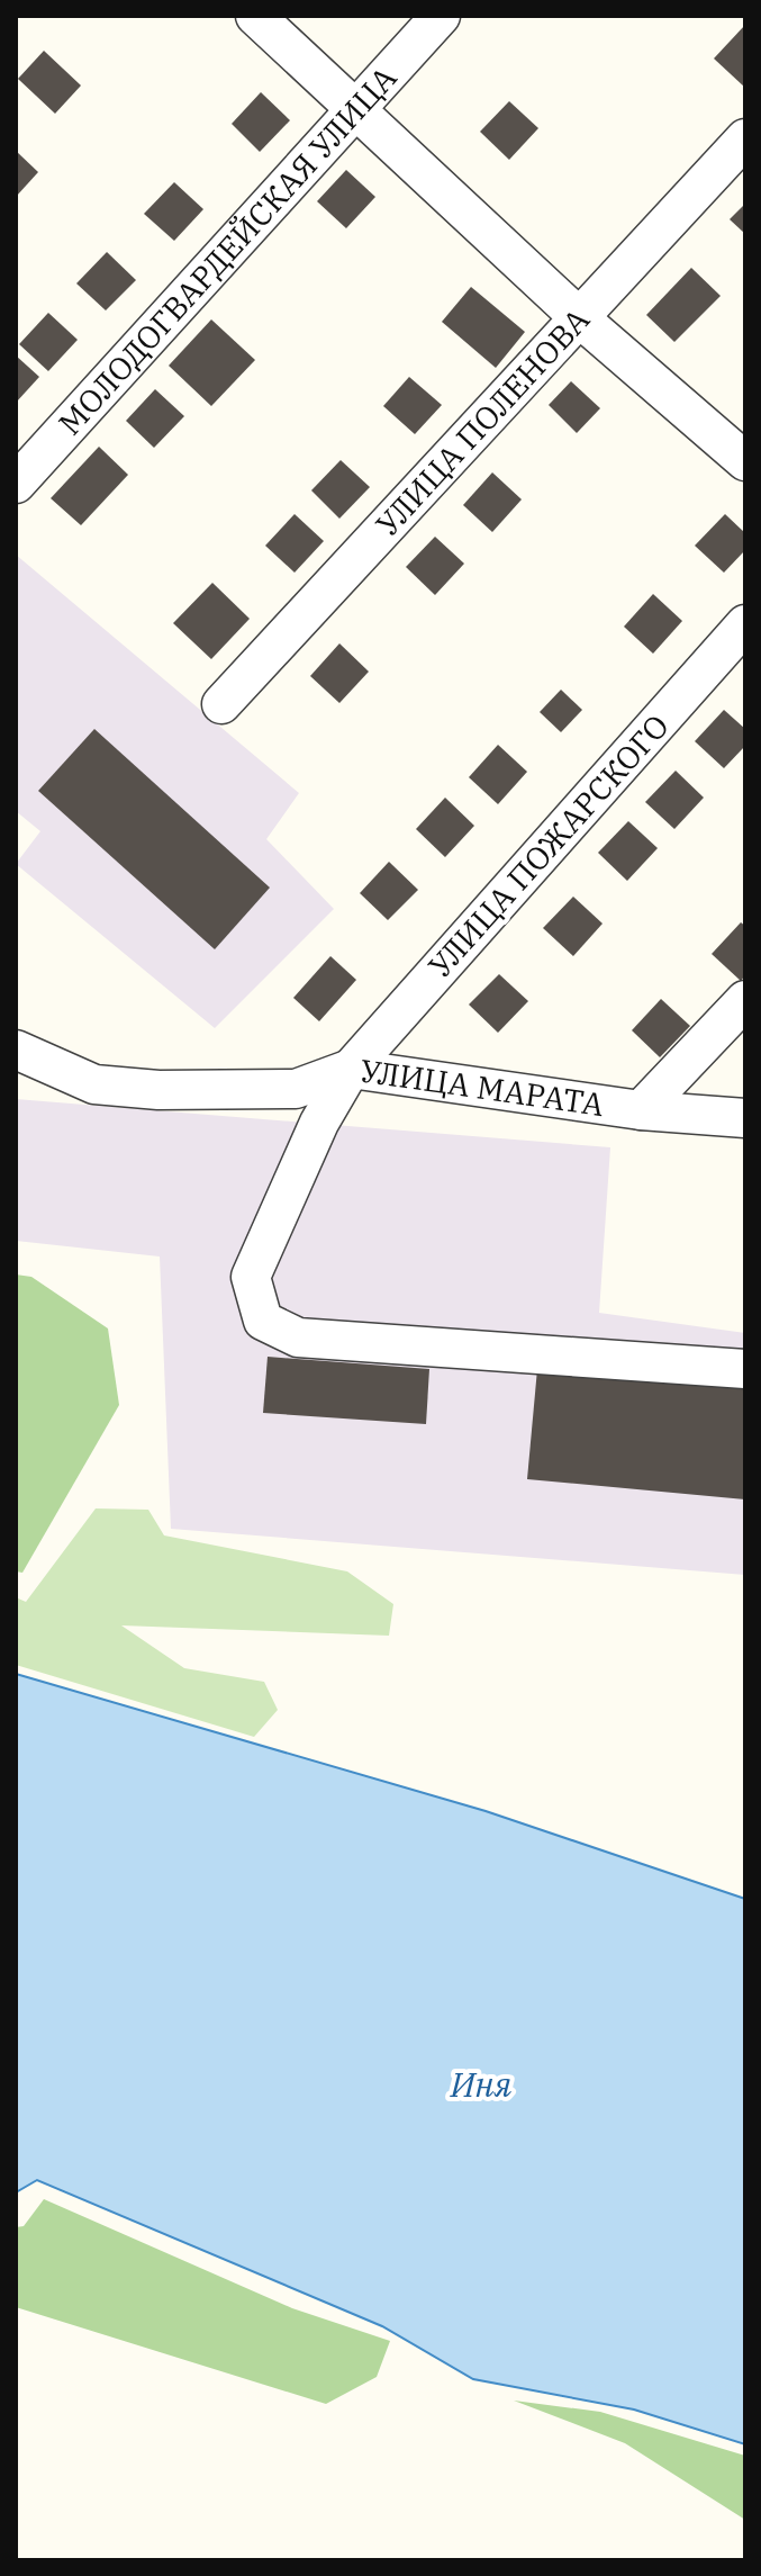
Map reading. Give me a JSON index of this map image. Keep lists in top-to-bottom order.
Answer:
{
  "streets": {
    "street": [
      "МОЛОДОГВАРДЕЙСКАЯ УЛИЦА",
      "УЛИЦА ПОЛЕНОВА",
      "УЛИЦА ПОЖАРСКОГО",
      "УЛИЦА МАРАТА"
    ]
  },
  "crossings": [
    ["УЛИЦА ПОЖАРСКОГО", "УЛИЦА МАРАТА"]
  ],
  "water": ["Иня"]
}
